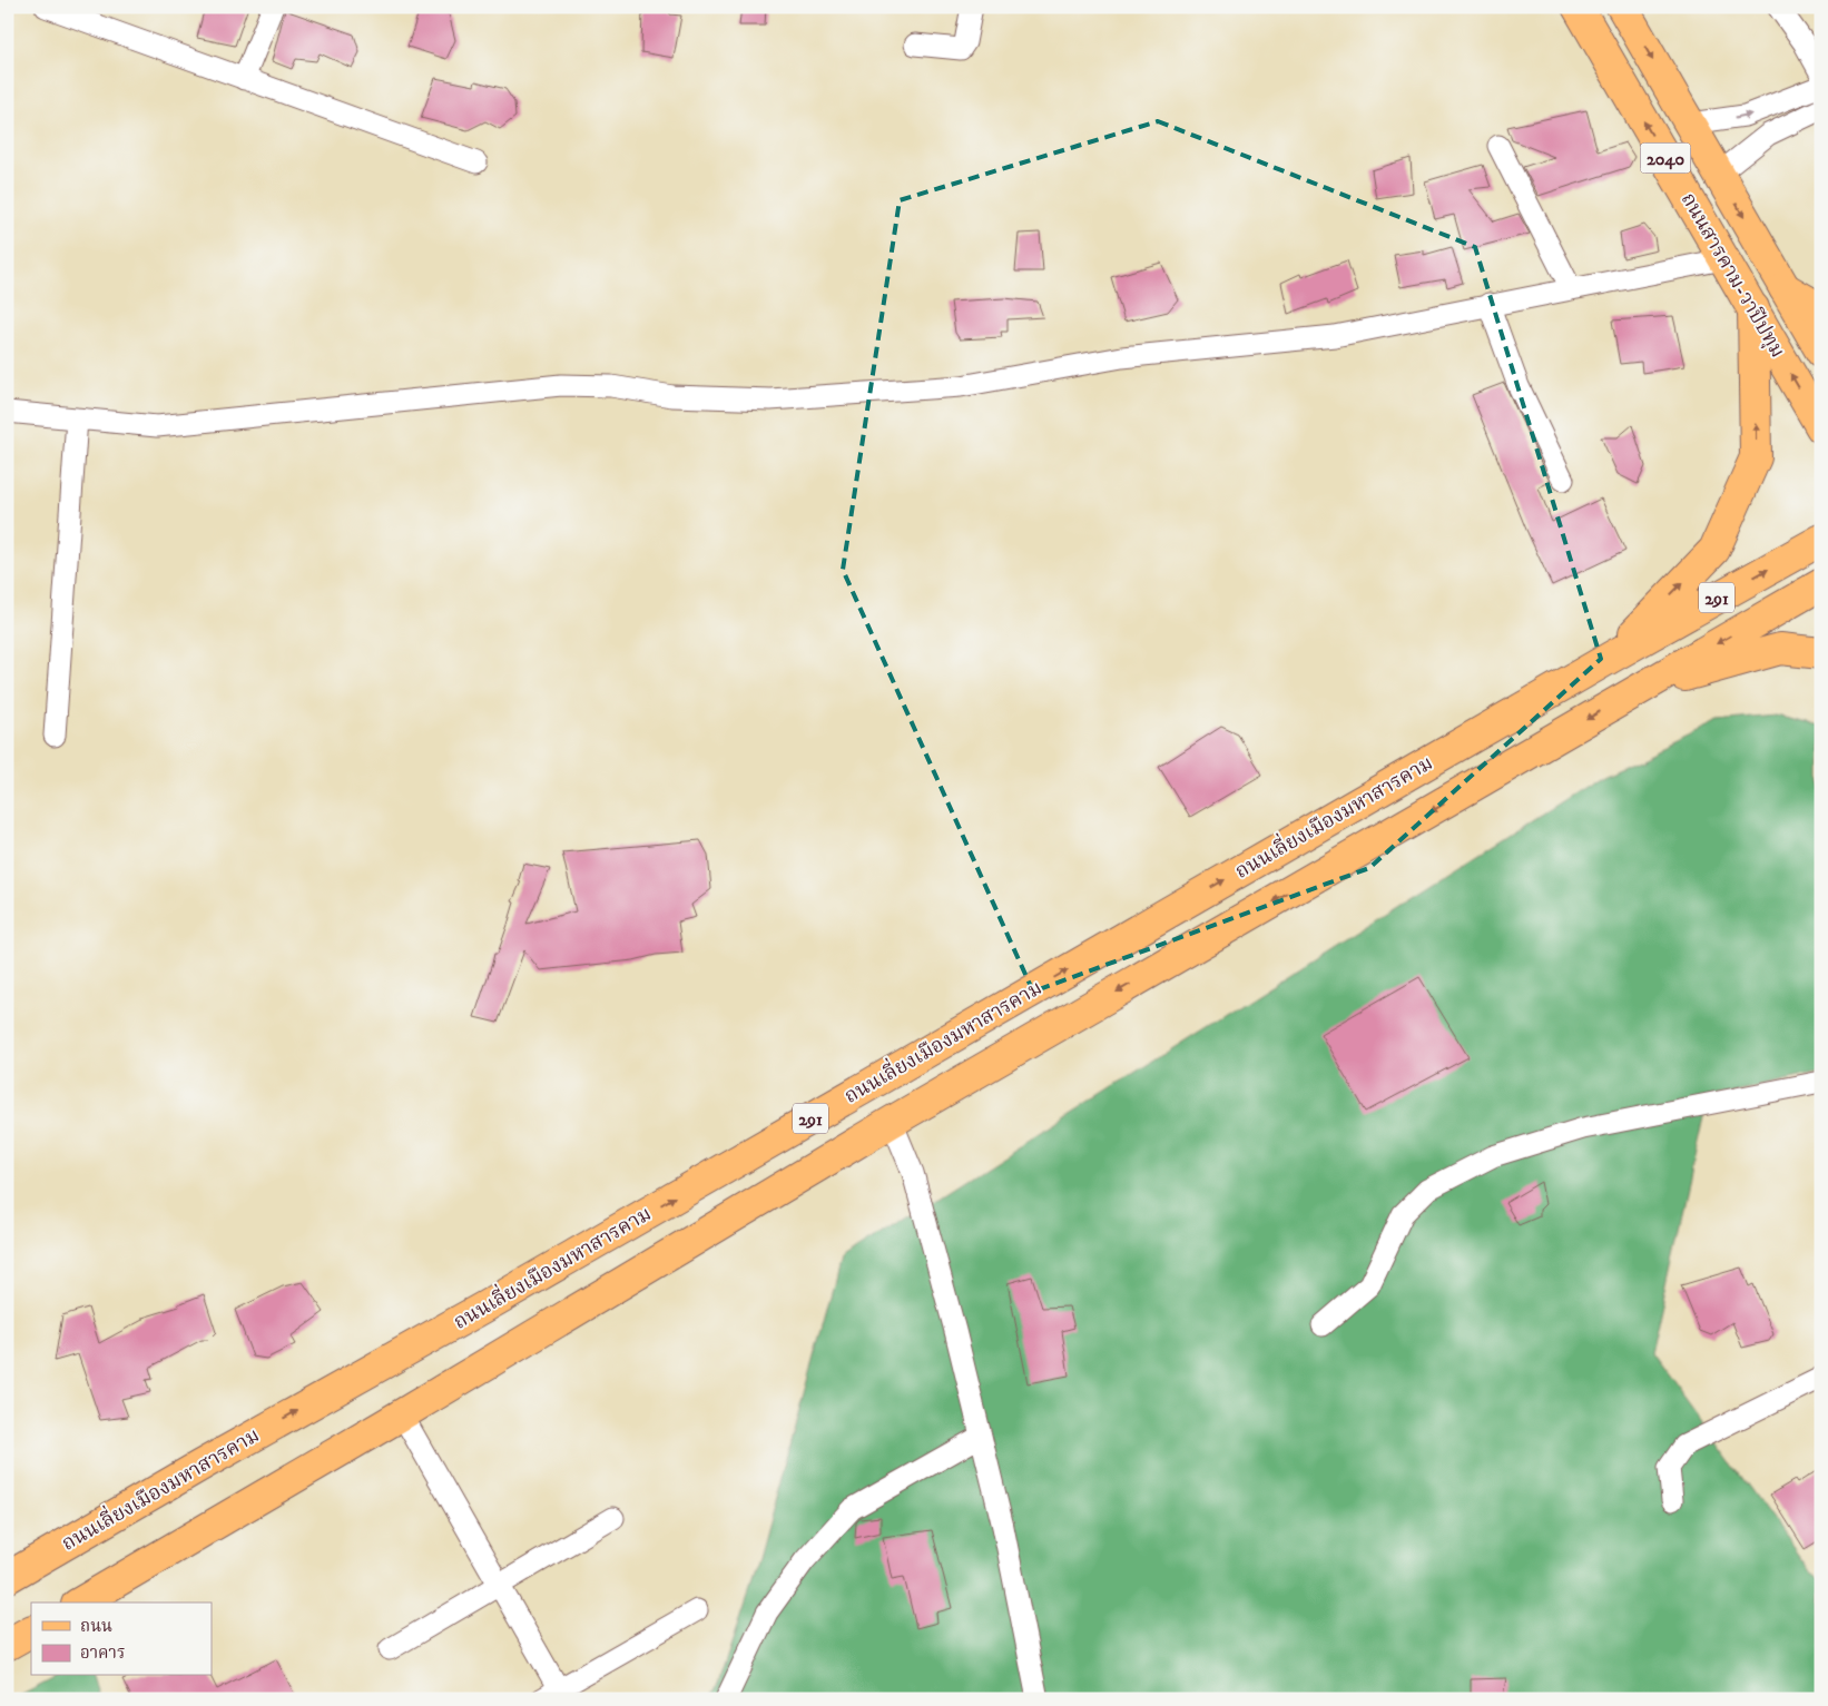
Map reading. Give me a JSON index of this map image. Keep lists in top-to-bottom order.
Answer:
{
  "streets": {
    "main road": [
      "2040",
      "ถนนสารคาม-วาปีปทุม",
      "291",
      "ถนนเลี่ยงเมืองมหาสารคาม"
    ]
  },
  "legend": ["ถนน", "อาคาร"]
}
